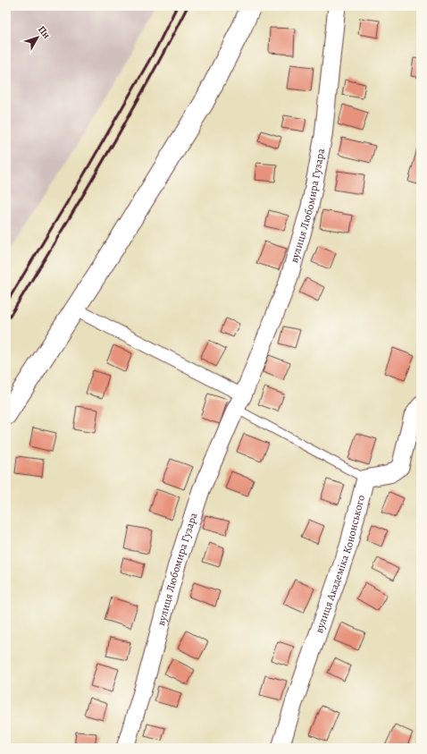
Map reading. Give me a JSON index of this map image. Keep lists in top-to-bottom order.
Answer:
{
  "streets": {
    "street": ["вулиця Любомира Гузара", "вулиця Академіка Кононського"]
  },
  "north": "top right"
}
